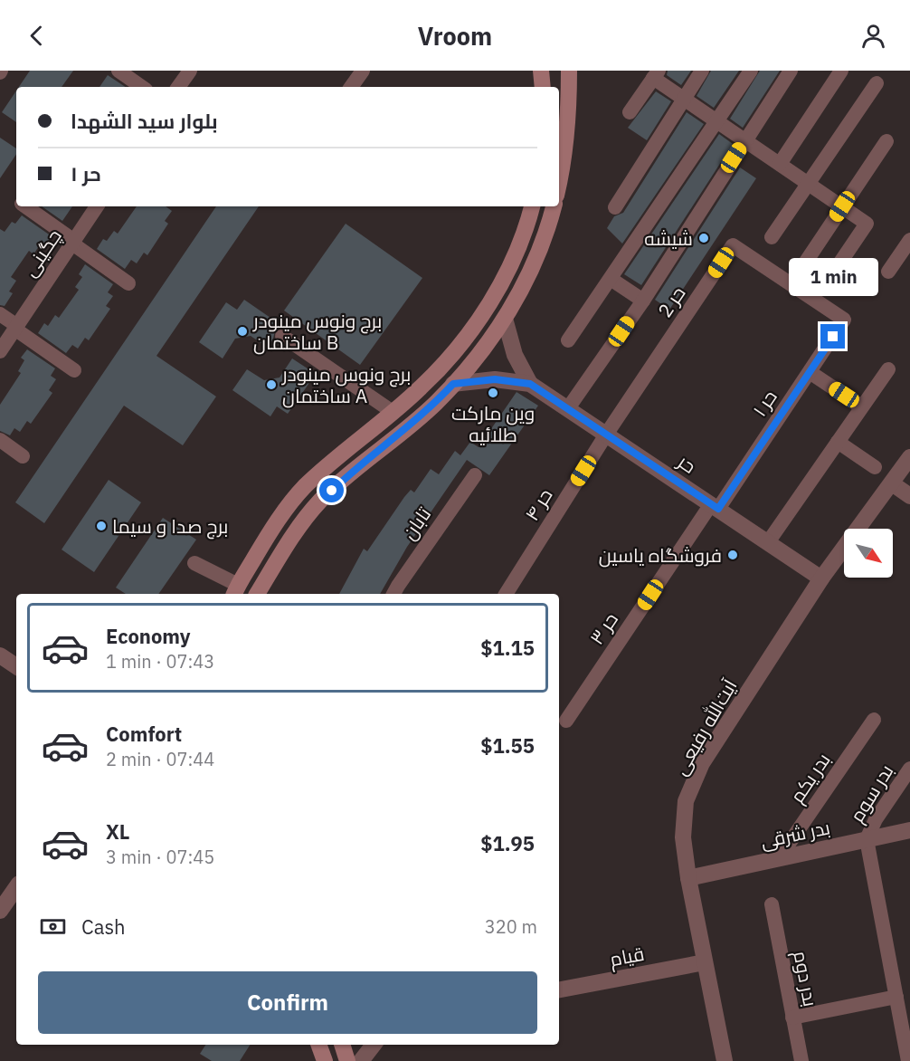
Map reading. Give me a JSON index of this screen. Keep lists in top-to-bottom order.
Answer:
{
  "streets": {
    "street": [
      "چگینی",
      "حر 2",
      "حر ۱",
      "حر",
      "حر ۴",
      "تابان",
      "حر ۳",
      "آیت‌الله رفیعی",
      "بدر یکم",
      "بدر سوم",
      "بدر شرقی",
      "قیام",
      "بدر دوم"
    ]
  },
  "crossings": [
    ["حر 2", "حر ۱"],
    ["حر 2", "حر"],
    ["حر 2", "حر ۴"],
    ["حر ۱", "حر"],
    ["حر ۱", "حر ۳"],
    ["حر", "حر ۴"],
    ["حر", "حر ۳"],
    ["حر", "آیت‌الله رفیعی"],
    ["آیت‌الله رفیعی", "بدر شرقی"],
    ["آیت‌الله رفیعی", "قیام"],
    ["بدر یکم", "بدر شرقی"],
    ["بدر سوم", "بدر شرقی"]
  ],
  "places": [
    "شیشه",
    "برج ونوس مینودر ساختمان B",
    "برج ونوس مینودر ساختمان A",
    "وین مارکت طلائیه",
    "برج صدا و سیما",
    "فروشگاه یاسین"
  ],
  "north": "bottom right",
  "page": {
    "header": "Vroom",
    "banner": ["بلوار سید الشهدا", "حر ۱"],
    "bubble": "1 min",
    "list": [
      {
        "name": "Economy",
        "note": "1 min · 07:43",
        "value": "$1.15"
      },
      {
        "name": "Comfort",
        "note": "2 min · 07:44",
        "value": "$1.55"
      },
      {
        "name": "XL",
        "note": "3 min · 07:45",
        "value": "$1.95"
      }
    ],
    "pay": ["Cash", "320 m"],
    "buttons": "Confirm"
  }
}
